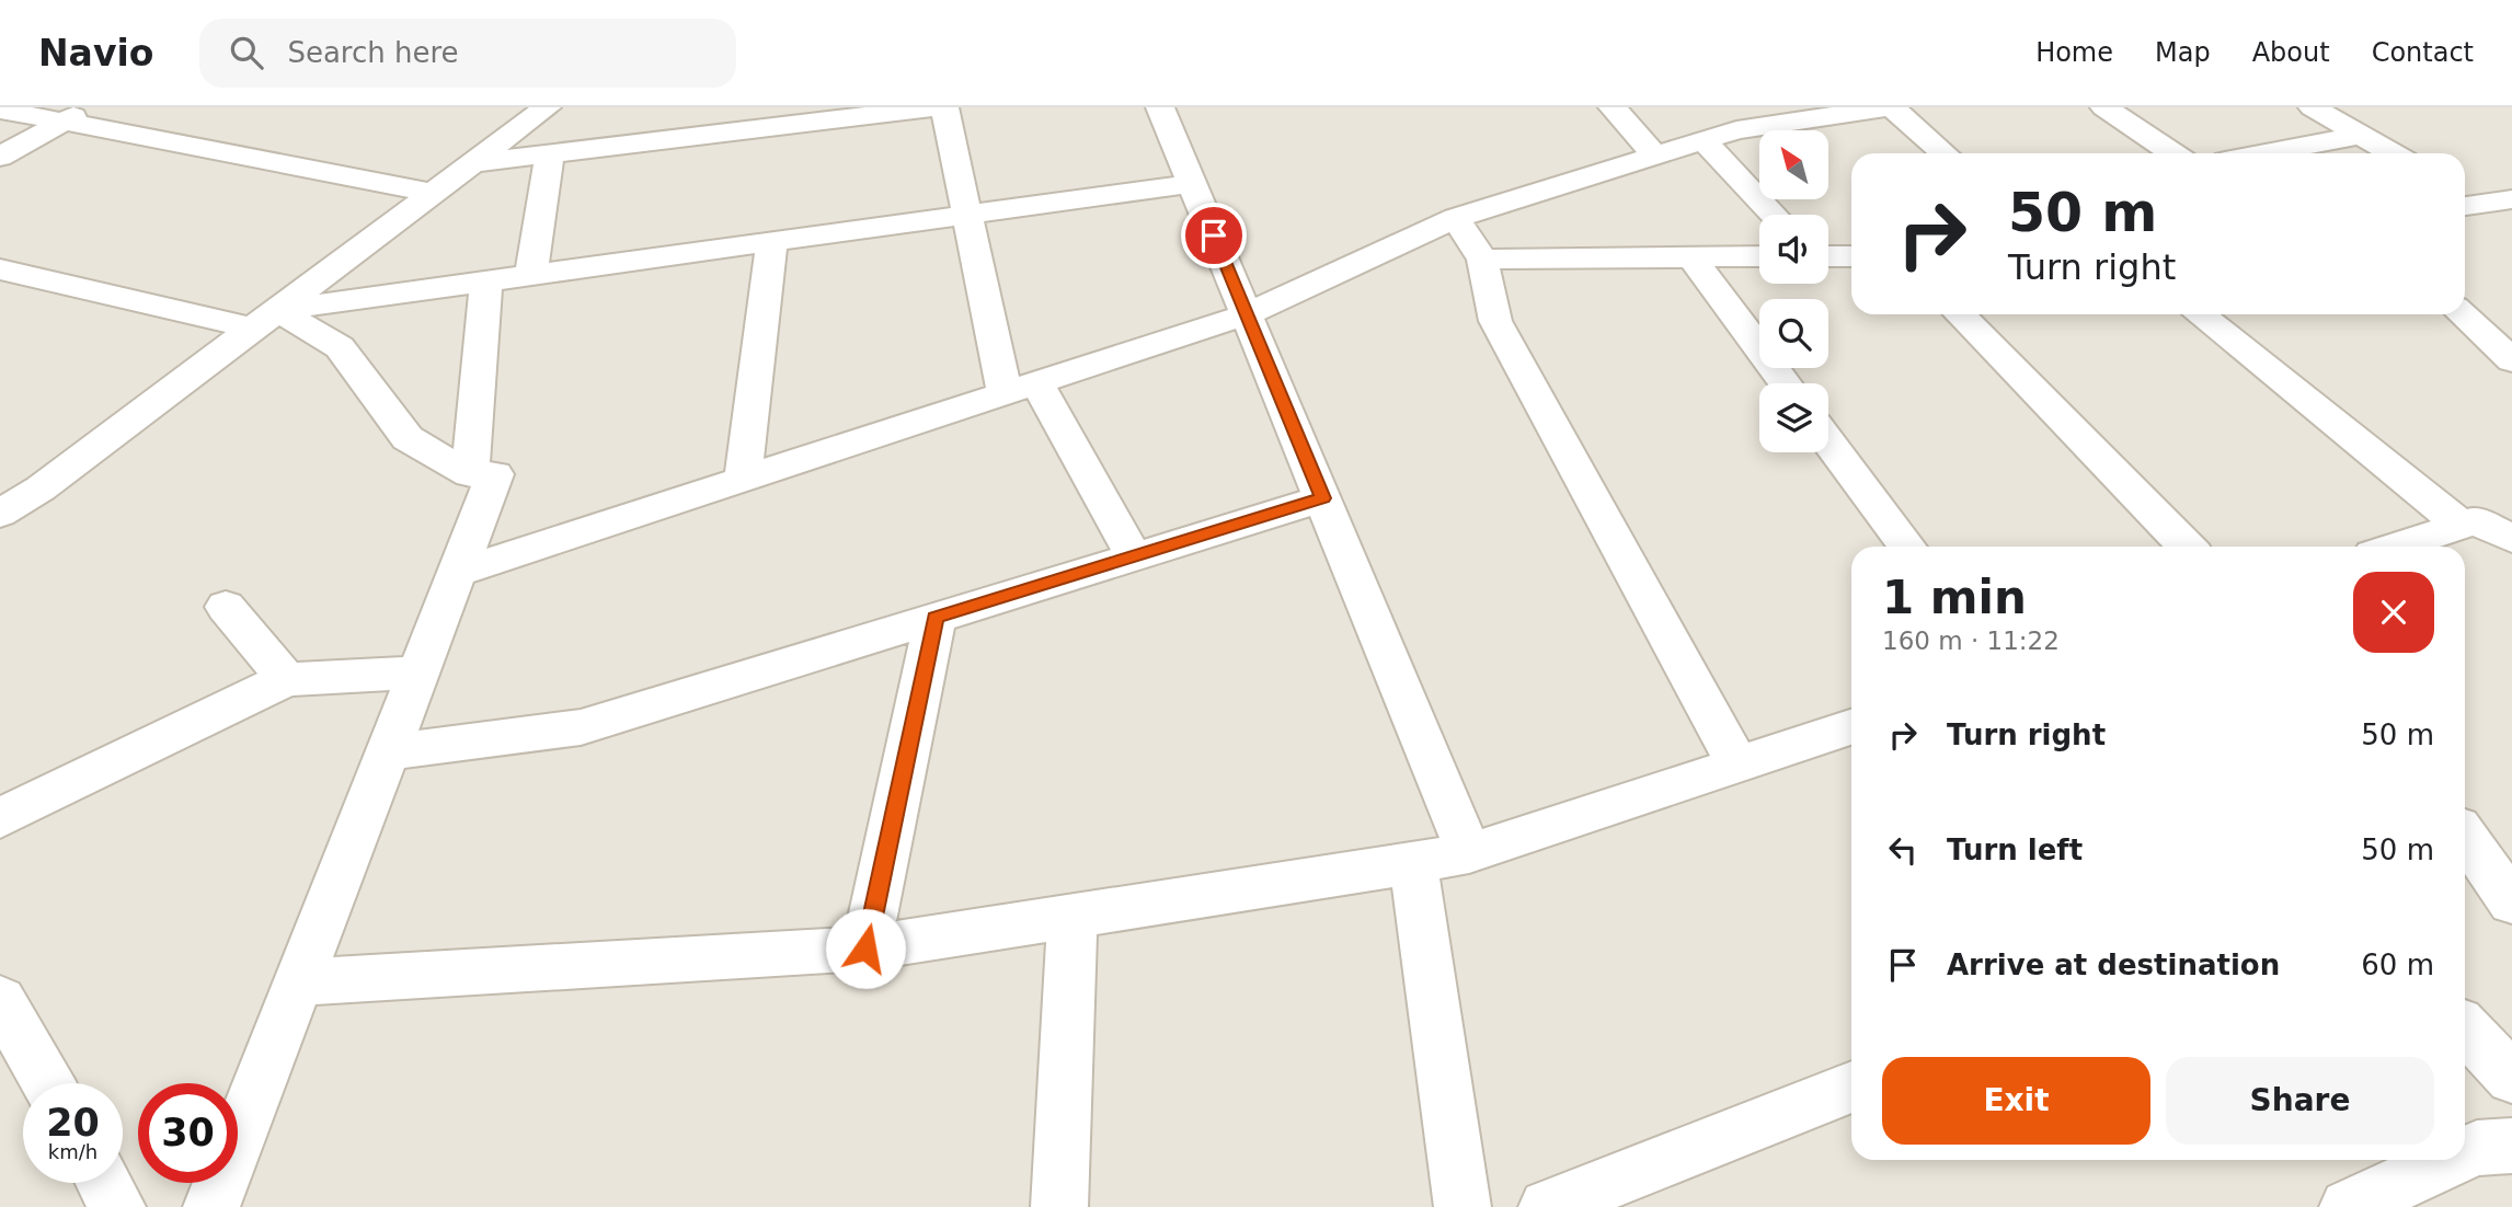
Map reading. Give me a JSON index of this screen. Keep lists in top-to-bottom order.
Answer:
{
  "north": "top left",
  "page": {
    "header": "Navio",
    "search": "Search here",
    "nav": [
      "Home",
      "Map",
      "About",
      "Contact"
    ],
    "turn": ["50 m", "Turn right"],
    "heading": ["1 min", "160 m · 11:22"],
    "list": [
      {
        "name": "Turn right",
        "value": "50 m"
      },
      {
        "name": "Turn left",
        "value": "50 m"
      },
      {
        "name": "Arrive at destination",
        "value": "60 m"
      }
    ],
    "buttons": ["Exit", "Share"],
    "speed": "20 km/h",
    "limit": "30"
  }
}
